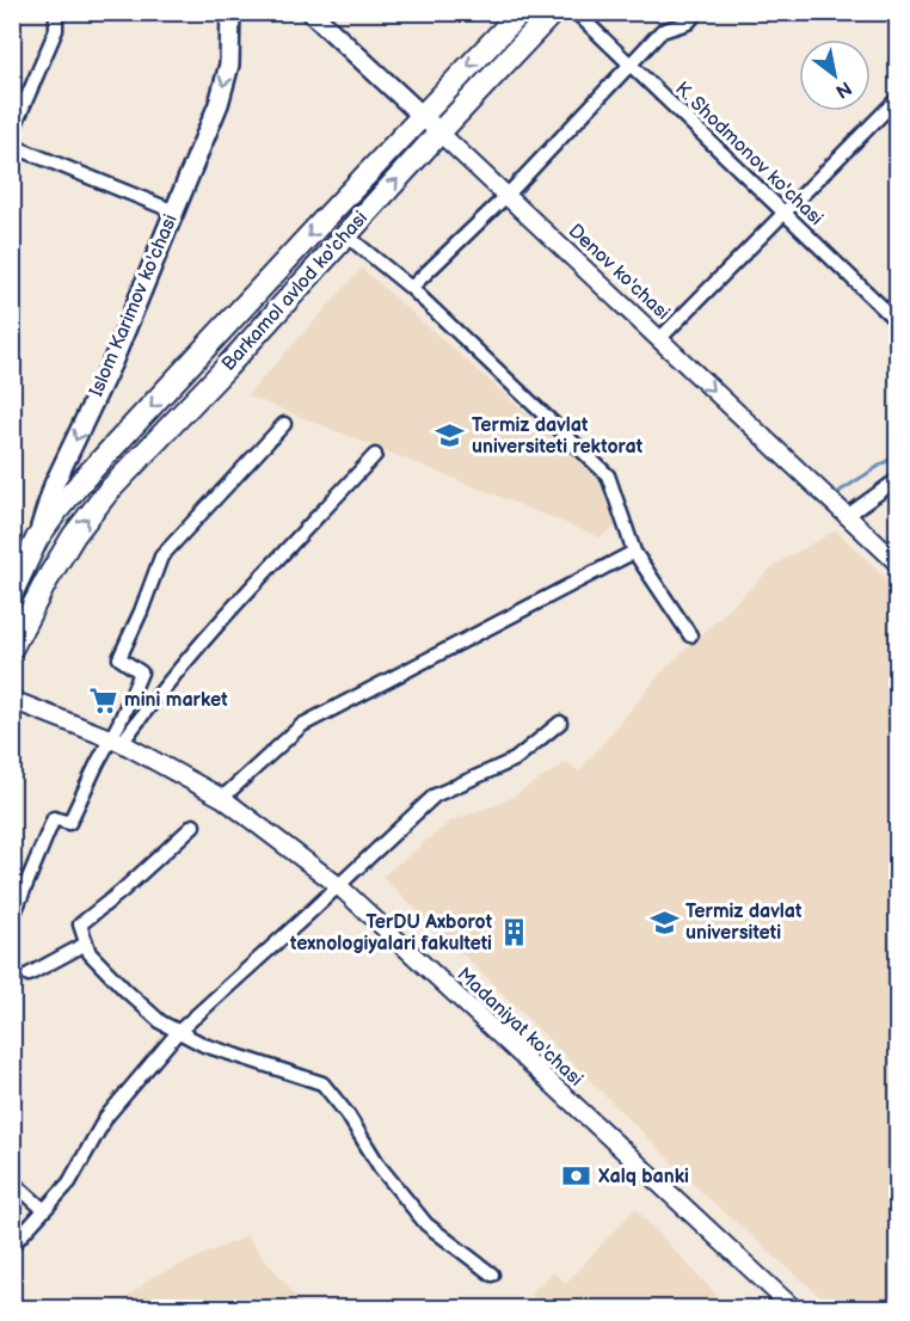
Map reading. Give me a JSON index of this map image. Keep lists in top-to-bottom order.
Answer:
{
  "streets": {
    "main road": ["Denov ko'chasi", "Barkamol avlod ko'chasi", "Islom Karimov ko'chasi"],
    "street": ["K. Shodmonov ko'chasi", "Madaniyat ko'chasi"]
  },
  "crossings": [
    ["Denov ko'chasi", "Barkamol avlod ko'chasi"],
    ["Barkamol avlod ko'chasi", "Islom Karimov ko'chasi"]
  ],
  "one_way": ["Islom Karimov ko'chasi"],
  "places": {
    "school or university": ["Termiz davlat universiteti rektorat", "Termiz davlat universiteti"],
    "supermarket": ["mini market"],
    "building": ["TerDU Axborot texnologiyalari fakulteti"],
    "bank": ["Xalq banki"]
  },
  "north": "bottom right"
}
